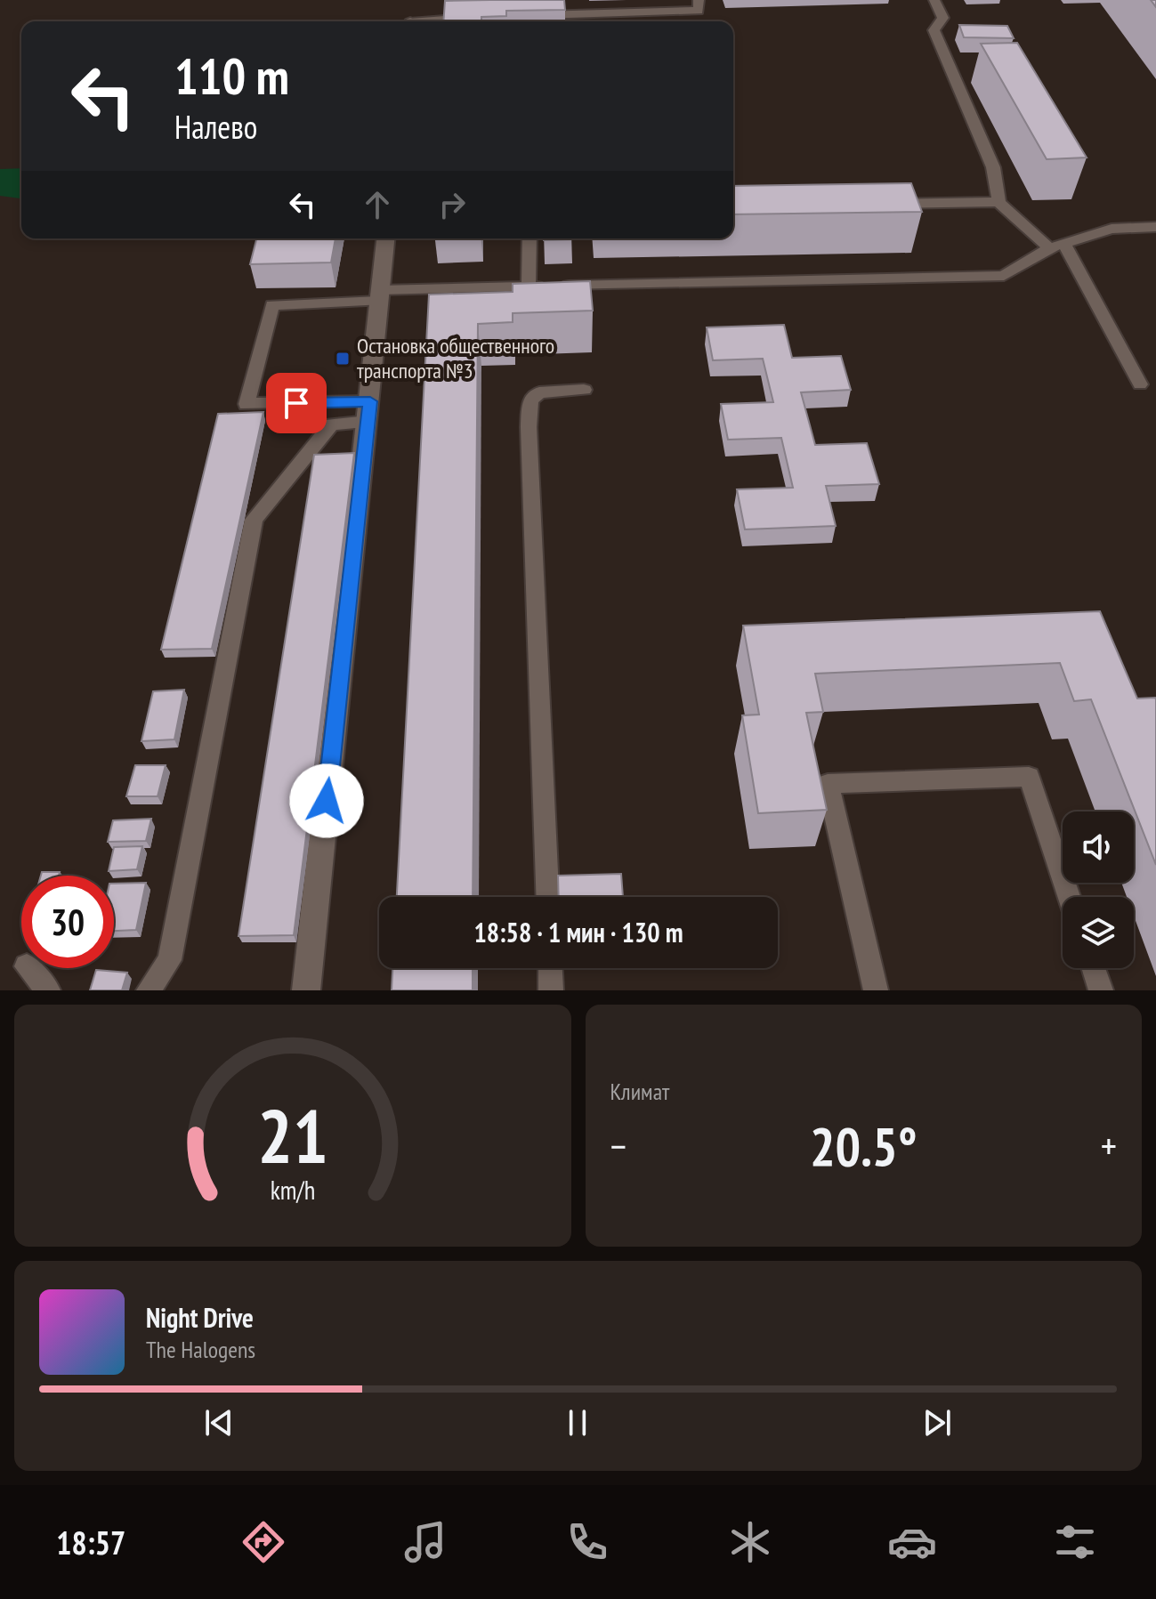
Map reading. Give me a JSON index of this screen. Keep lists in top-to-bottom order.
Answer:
{
  "places": {
    "transit": ["Остановка общественного транспорта №3"]
  },
  "page": {
    "turn": ["110 m", "Налево"],
    "limit": "30",
    "trip": "18:58 · 1 мин · 130 m",
    "tile": "Климат",
    "heat": ["−", "20.5°", "+"],
    "song": ["Night Drive", "The Halogens"],
    "tabs": "18:57",
    "gauge": ["21", "km/h"]
  }
}
